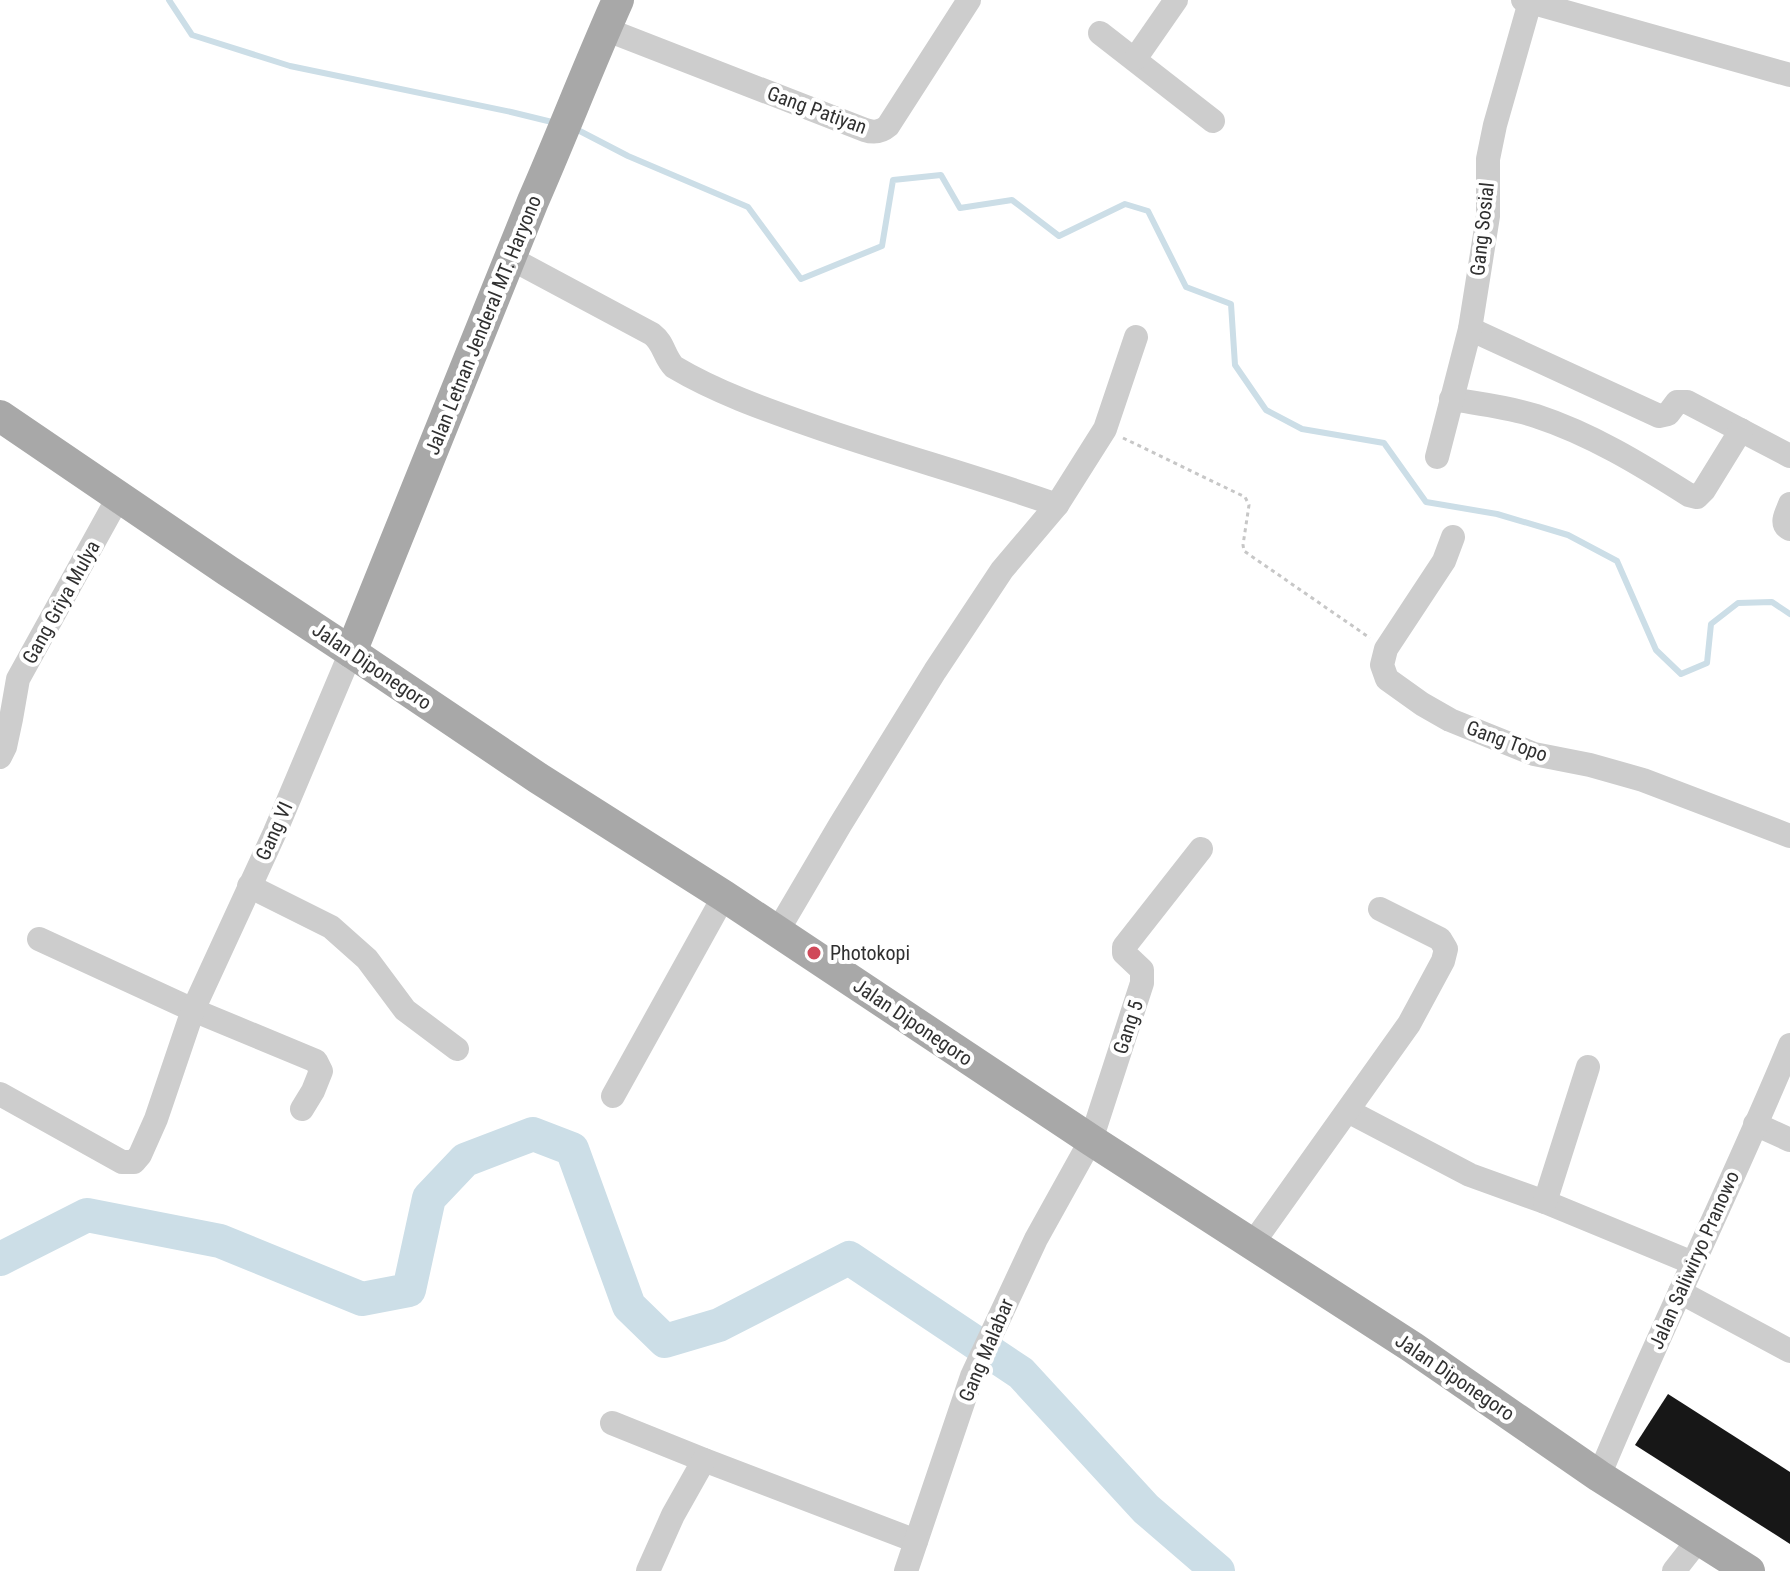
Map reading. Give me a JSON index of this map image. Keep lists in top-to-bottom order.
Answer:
{
  "streets": {
    "main road": ["Jalan Letnan Jenderal MT. Haryono", "Jalan Diponegoro"],
    "street": [
      "Gang Patiyan",
      "Gang Sosial",
      "Gang Griya Mulya",
      "Gang Topo",
      "Gang VI",
      "Gang 5",
      "Jalan Saliwiryo Pranowo",
      "Gang Malabar"
    ]
  },
  "crossings": [
    ["Gang Patiyan", "Jalan Letnan Jenderal MT. Haryono"],
    ["Jalan Letnan Jenderal MT. Haryono", "Jalan Diponegoro"],
    ["Jalan Letnan Jenderal MT. Haryono", "Gang VI"],
    ["Gang Griya Mulya", "Jalan Diponegoro"],
    ["Jalan Diponegoro", "Gang VI"],
    ["Jalan Diponegoro", "Gang 5"],
    ["Jalan Diponegoro", "Jalan Saliwiryo Pranowo"],
    ["Jalan Diponegoro", "Gang Malabar"],
    ["Gang 5", "Gang Malabar"]
  ],
  "places": ["Photokopi"]
}
